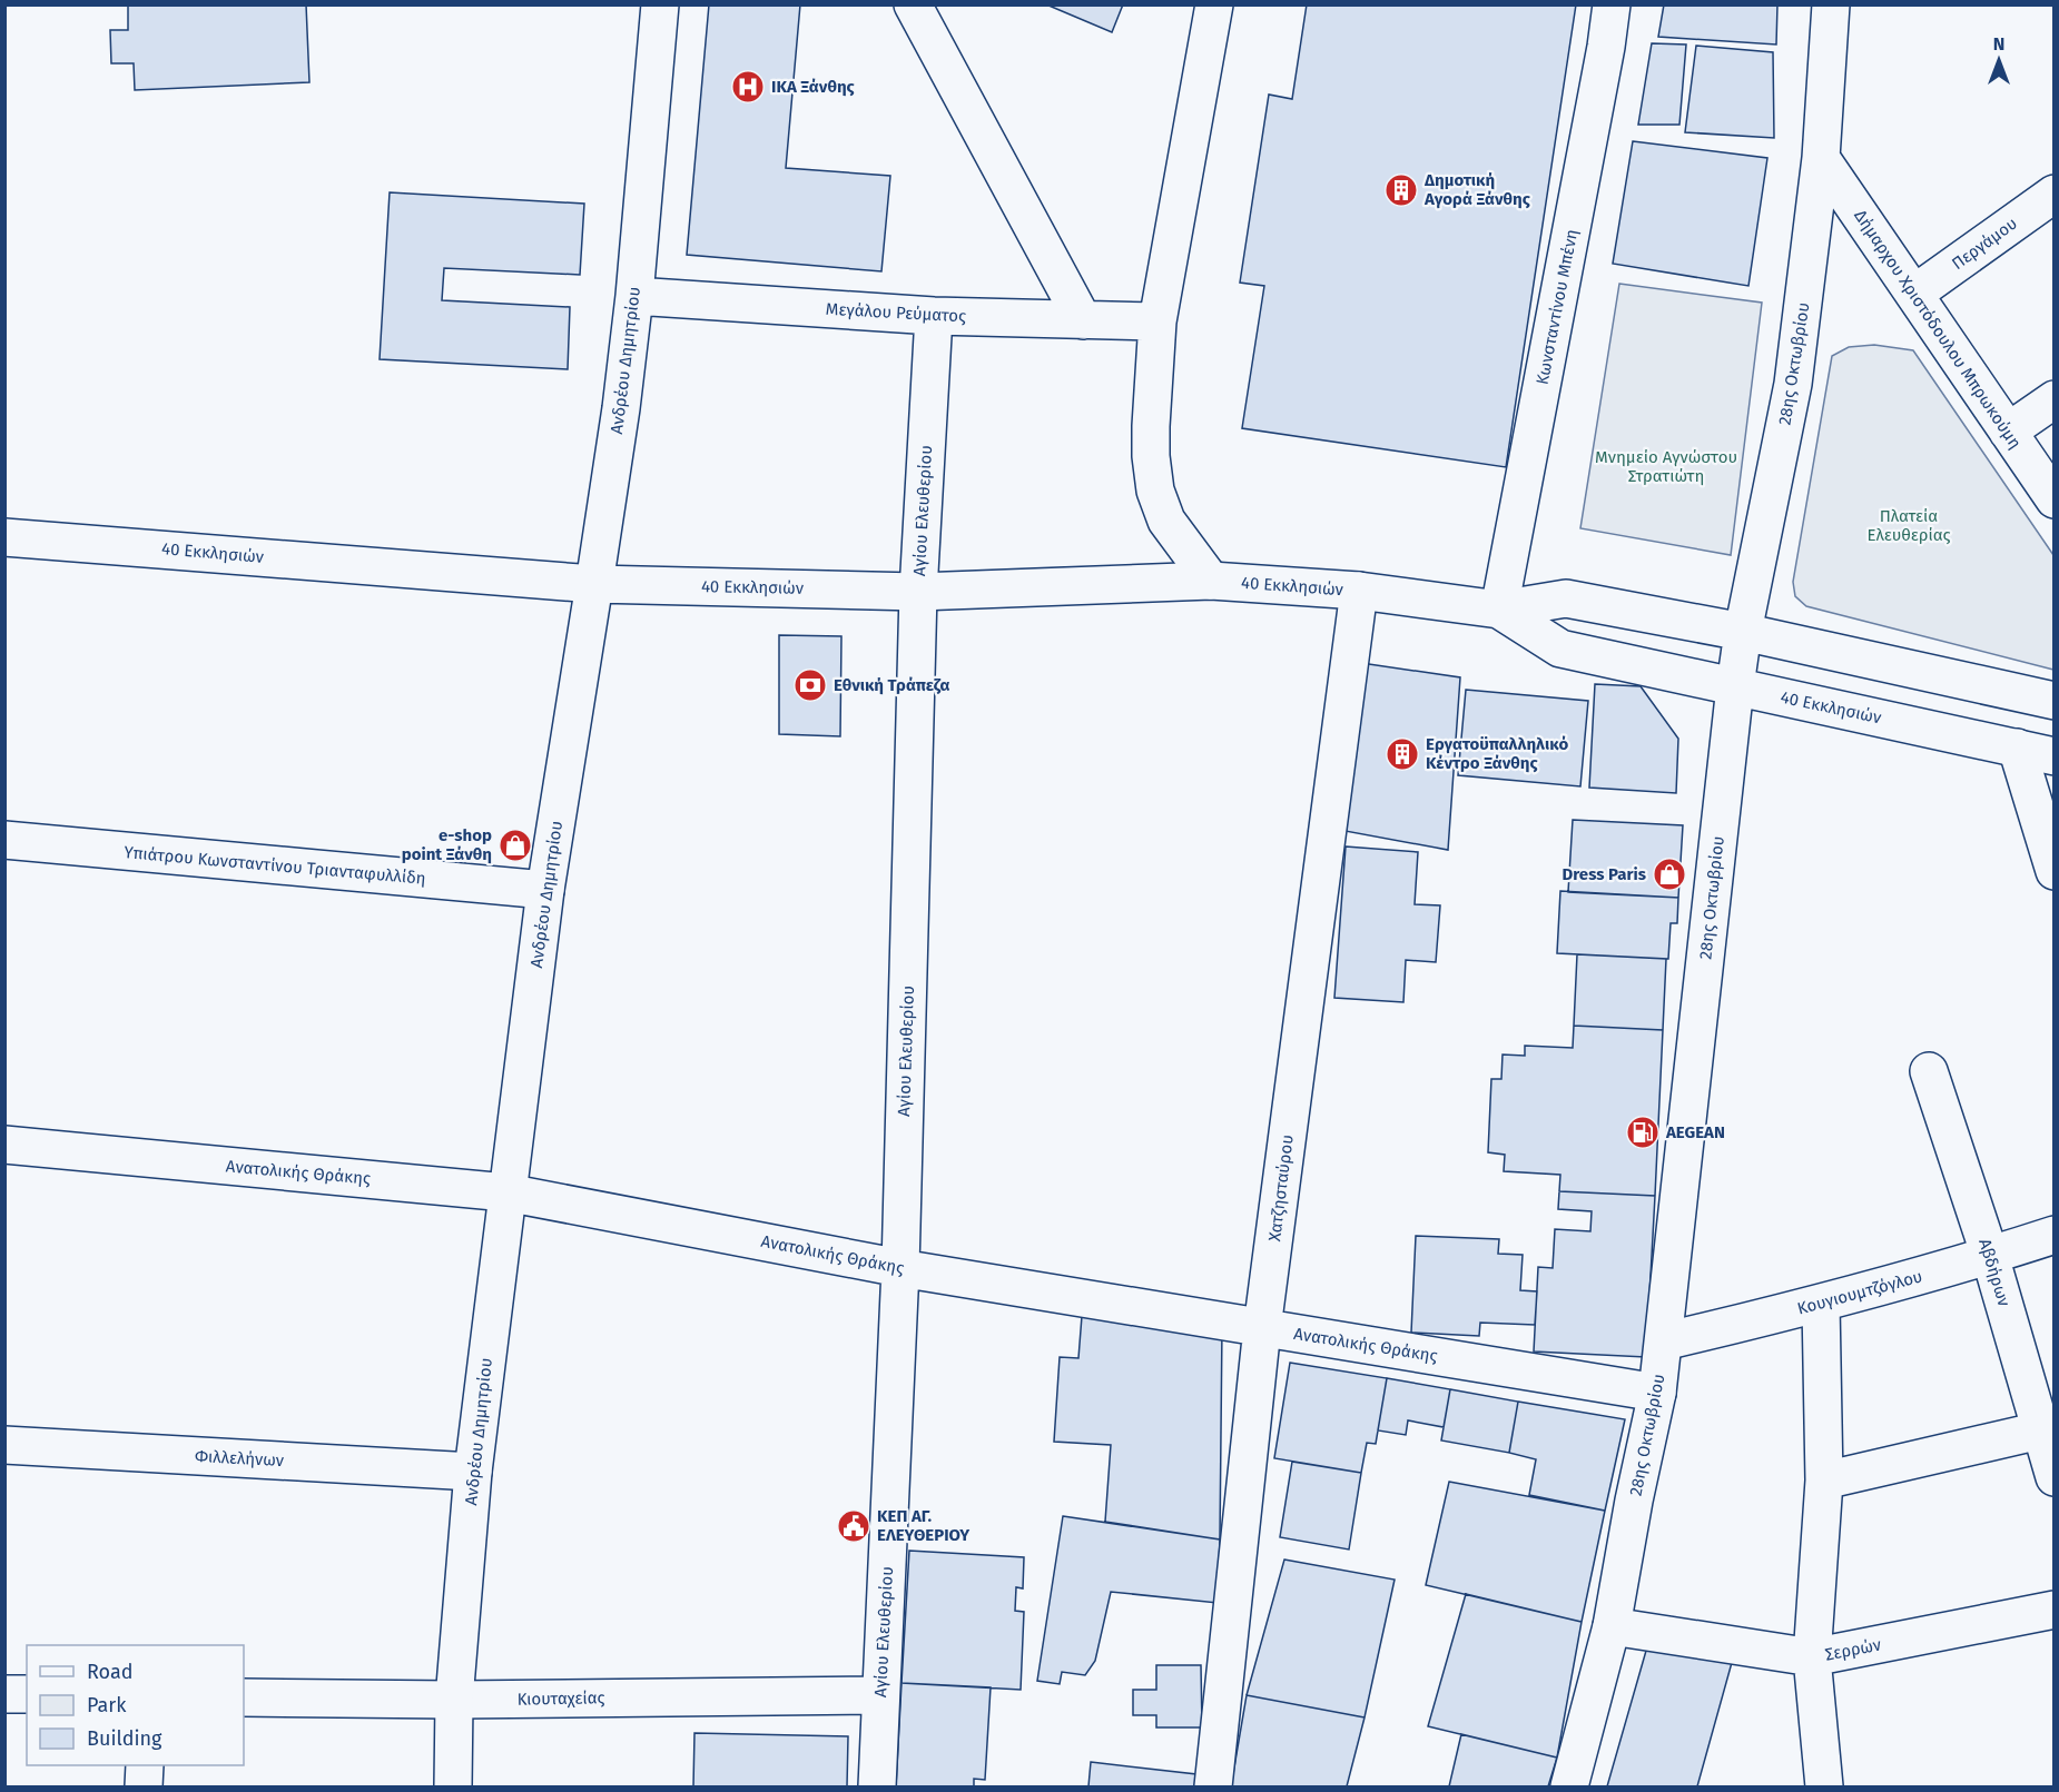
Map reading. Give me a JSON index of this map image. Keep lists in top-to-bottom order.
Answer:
{
  "streets": {
    "street": [
      "Περγάμου",
      "Κωνσταντίνου Μπένη",
      "Μεγάλου Ρεύματος",
      "Δήμαρχου Χριστόδουλου Μπρωκούμη",
      "Ανδρέου Δημητρίου",
      "28ης Οκτωβρίου",
      "Αγίου Ελευθερίου",
      "40 Εκκλησιών",
      "Υπιάτρου Κωνσταντίνου Τριανταφυλλίδη",
      "Ανατολικής Θράκης",
      "Χατζησταύρου",
      "Αβδήρων",
      "Κουγιουμτζόγλου",
      "Φιλλελήνων",
      "Σερρών",
      "Κιουταχείας"
    ]
  },
  "crossings": [
    ["Περγάμου", "Δήμαρχου Χριστόδουλου Μπρωκούμη"],
    ["Κωνσταντίνου Μπένη", "40 Εκκλησιών"],
    ["Μεγάλου Ρεύματος", "Ανδρέου Δημητρίου"],
    ["Μεγάλου Ρεύματος", "Αγίου Ελευθερίου"],
    ["Δήμαρχου Χριστόδουλου Μπρωκούμη", "28ης Οκτωβρίου"],
    ["Ανδρέου Δημητρίου", "40 Εκκλησιών"],
    ["Ανδρέου Δημητρίου", "Υπιάτρου Κωνσταντίνου Τριανταφυλλίδη"],
    ["Ανδρέου Δημητρίου", "Ανατολικής Θράκης"],
    ["Ανδρέου Δημητρίου", "Φιλλελήνων"],
    ["Ανδρέου Δημητρίου", "Κιουταχείας"],
    ["28ης Οκτωβρίου", "40 Εκκλησιών"],
    ["28ης Οκτωβρίου", "Ανατολικής Θράκης"],
    ["28ης Οκτωβρίου", "Κουγιουμτζόγλου"],
    ["28ης Οκτωβρίου", "Σερρών"],
    ["Αγίου Ελευθερίου", "40 Εκκλησιών"],
    ["Αγίου Ελευθερίου", "Ανατολικής Θράκης"],
    ["Αγίου Ελευθερίου", "Κιουταχείας"],
    ["40 Εκκλησιών", "Χατζησταύρου"],
    ["Ανατολικής Θράκης", "Χατζησταύρου"],
    ["Αβδήρων", "Κουγιουμτζόγλου"]
  ],
  "parks": ["Μνημείο Αγνώστου Στρατιώτη", "Πλατεία Ελευθερίας"],
  "places": {
    "hospital": ["ΙΚΑ Ξάνθης"],
    "building": ["Δημοτική Αγορά Ξάνθης", "Εργατοϋπαλληλικό Κέντρο Ξάνθης"],
    "bank": ["Εθνική Τράπεζα"],
    "shop": ["e-shop point Ξάνθη", "Dress Paris"],
    "fuel station": ["AEGEAN"],
    "public building": ["ΚΕΠ ΑΓ. ΕΛΕΥΘΕΡΙΟΥ"]
  },
  "legend": ["Road", "Park", "Building"],
  "north": "top"
}
